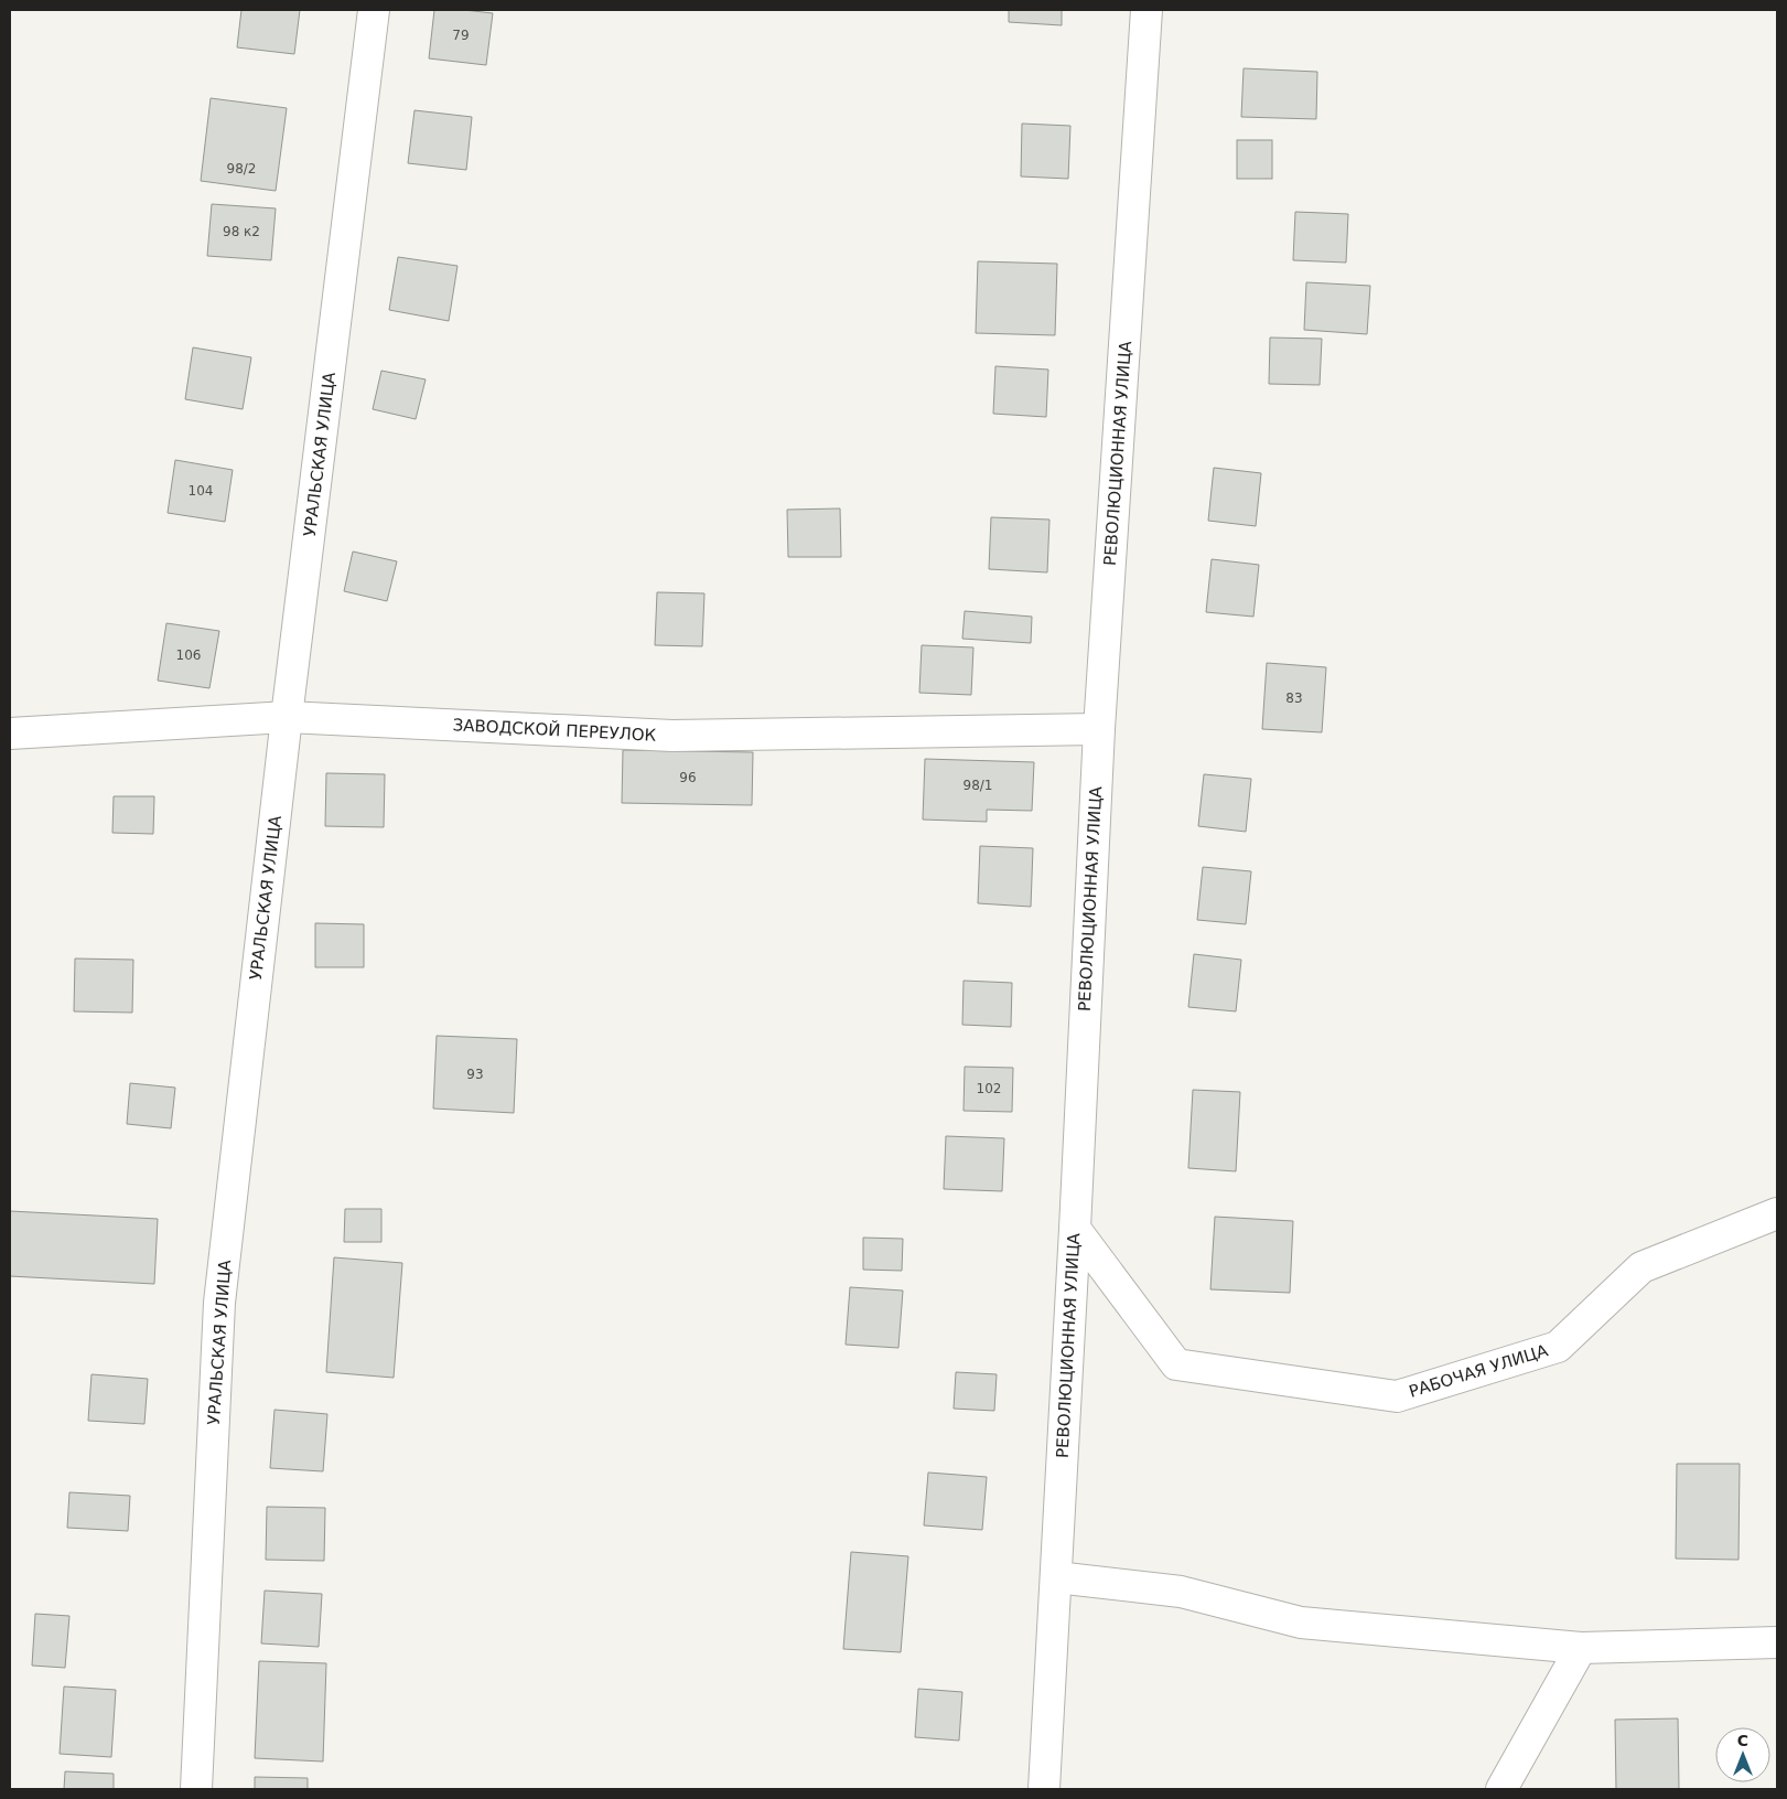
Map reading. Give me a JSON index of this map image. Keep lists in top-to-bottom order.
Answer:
{
  "streets": {
    "street": [
      "РЕВОЛЮЦИОННАЯ УЛИЦА",
      "УРАЛЬСКАЯ УЛИЦА",
      "ЗАВОДСКОЙ ПЕРЕУЛОК",
      "РАБОЧАЯ УЛИЦА"
    ]
  },
  "crossings": [
    ["РЕВОЛЮЦИОННАЯ УЛИЦА", "ЗАВОДСКОЙ ПЕРЕУЛОК"],
    ["РЕВОЛЮЦИОННАЯ УЛИЦА", "РАБОЧАЯ УЛИЦА"],
    ["УРАЛЬСКАЯ УЛИЦА", "ЗАВОДСКОЙ ПЕРЕУЛОК"]
  ],
  "house_numbers": [
    "79",
    "98/2",
    "98 к2",
    "104",
    "106",
    "83",
    "96",
    "98/1",
    "93",
    "102"
  ],
  "north": "top"
}
